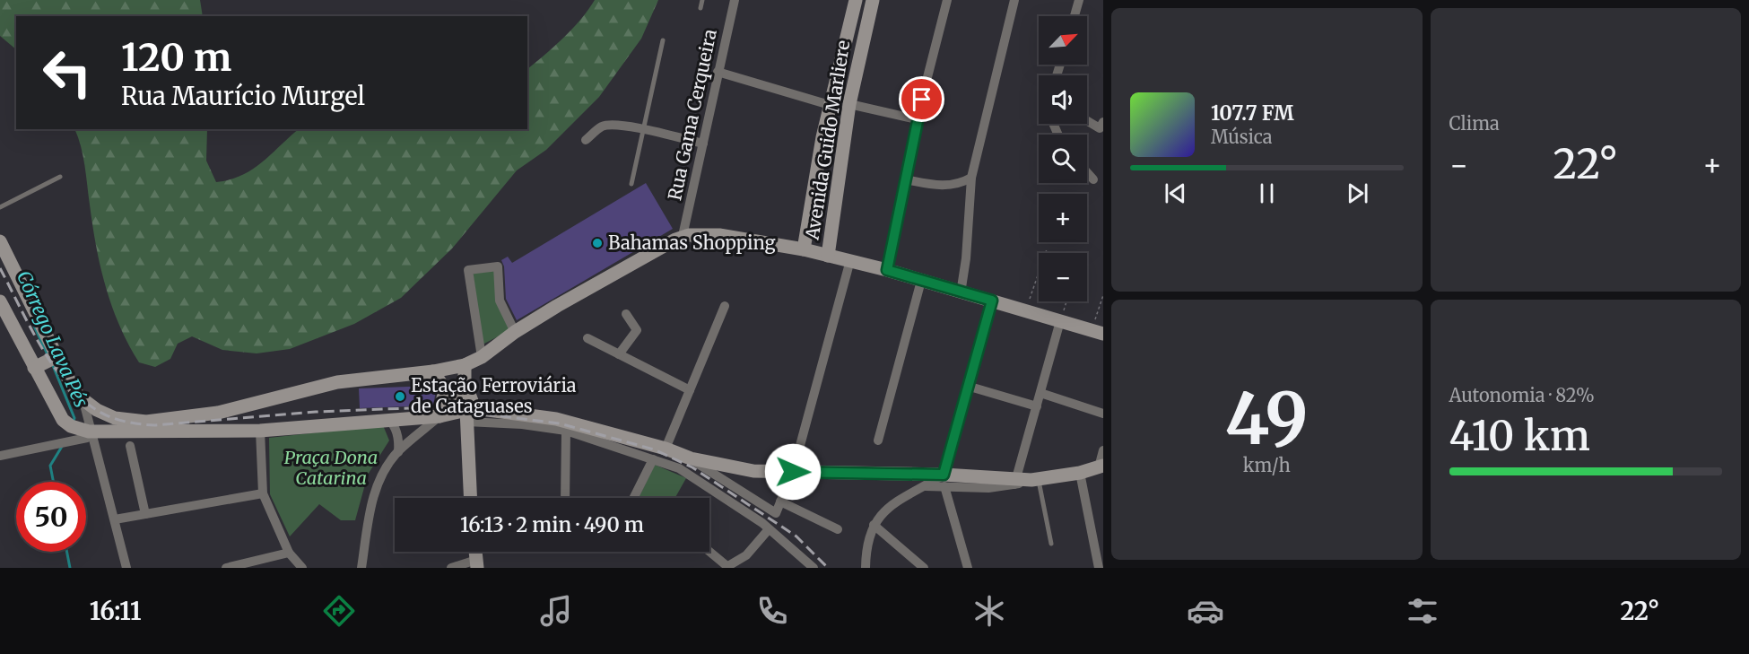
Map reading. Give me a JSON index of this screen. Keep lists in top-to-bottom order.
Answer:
{
  "streets": {
    "main road": ["Avenida Guido Marliere"],
    "street": ["Rua Gama Cerqueira"]
  },
  "water": ["Córrego Lava Pés"],
  "parks": ["Praça Dona Catarina"],
  "places": ["Bahamas Shopping", "Estação Ferroviária de Cataguases"],
  "north": "top right",
  "page": {
    "tile": [
      "Clima",
      ["49", "km/h"],
      ["Autonomia · 82%", "410 km"]
    ],
    "map_buttons": ["+", "−"],
    "turn": ["120 m", "Rua Maurício Murgel"],
    "song": ["107.7 FM", "Música"],
    "heat": ["−", "22°", "+"],
    "limit": "50",
    "trip": "16:13 · 2 min · 490 m",
    "tabs": ["16:11", "22°"]
  }
}
